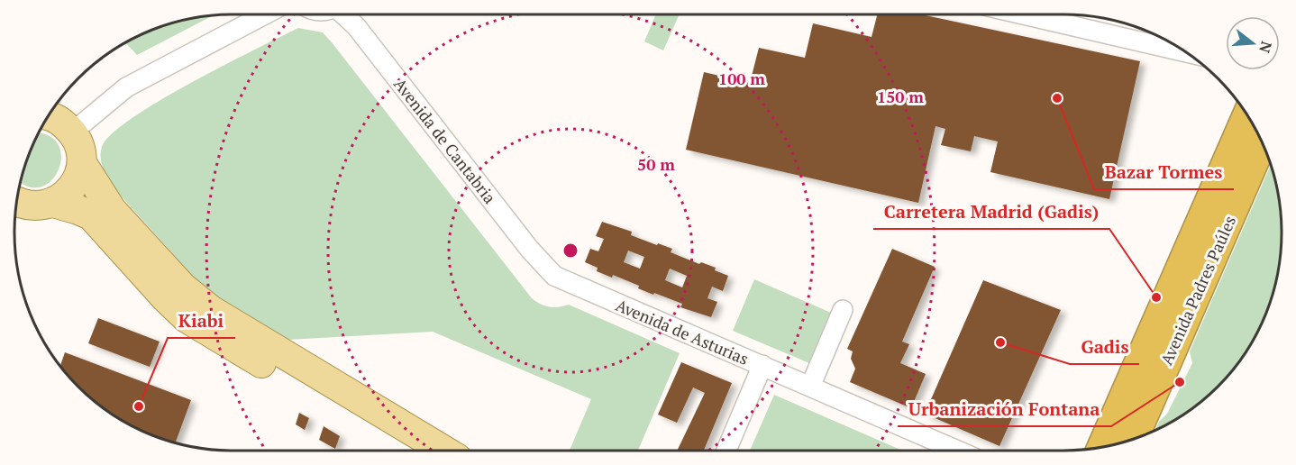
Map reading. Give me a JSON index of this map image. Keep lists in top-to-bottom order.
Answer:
{
  "streets": {
    "highway": ["Avenida Padres Paúles"],
    "street": ["Avenida de Cantabria", "Avenida de Asturias"]
  },
  "crossings": [
    ["Avenida de Cantabria", "Avenida de Asturias"]
  ],
  "places": [
    "Bazar Tormes",
    "Carretera Madrid (Gadis)",
    "Gadis",
    "Urbanización Fontana",
    "Kiabi"
  ],
  "north": "right",
  "rings": ["100 m", "150 m", "50 m"]
}
